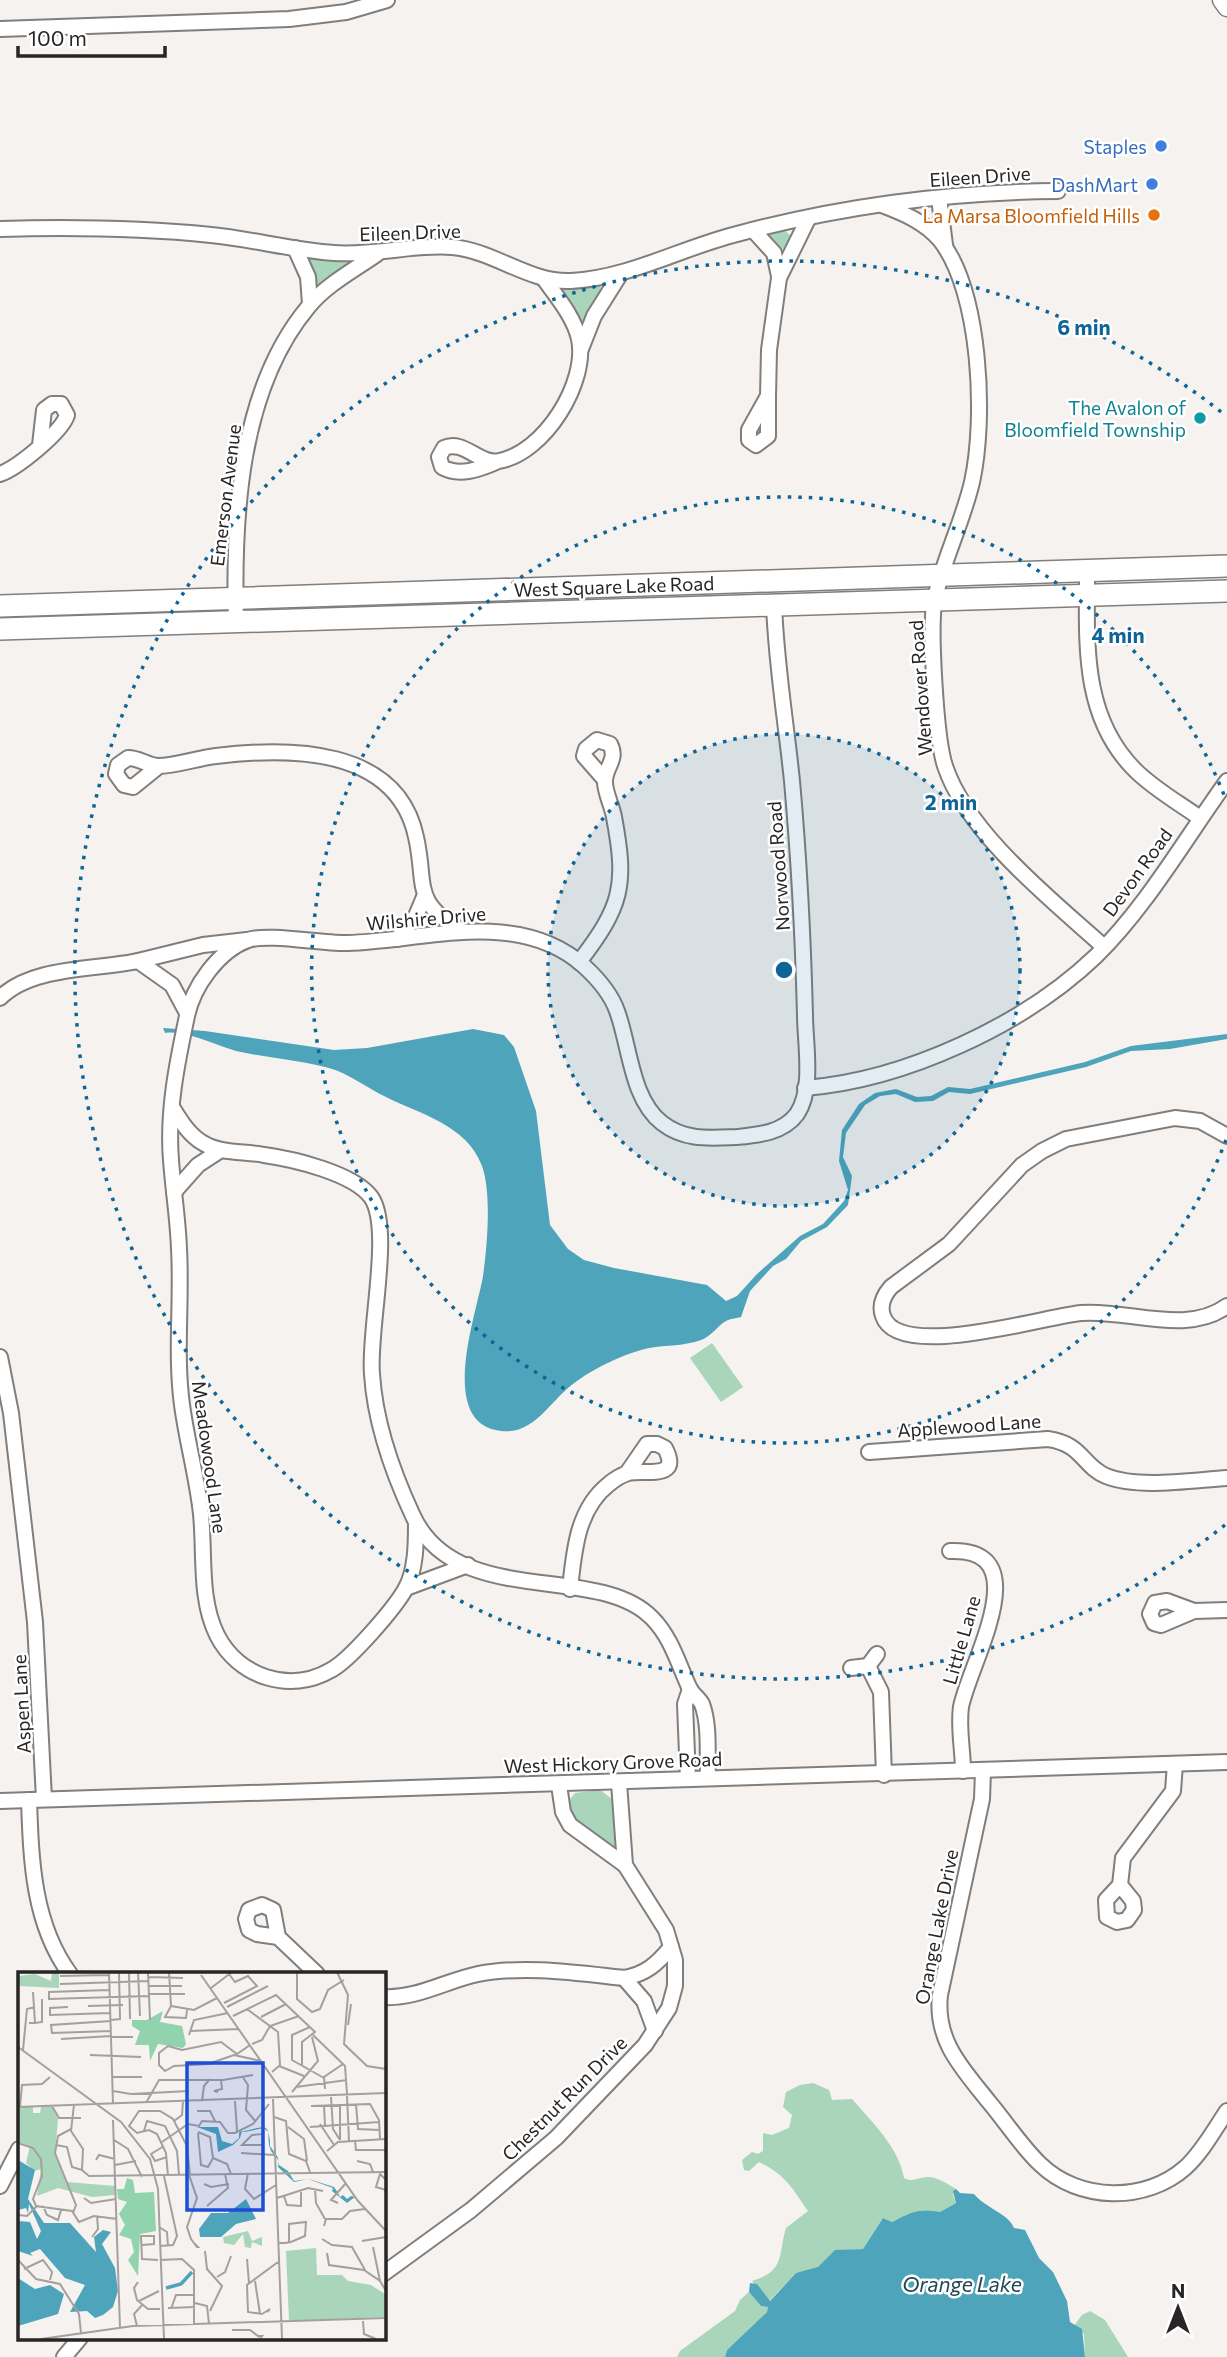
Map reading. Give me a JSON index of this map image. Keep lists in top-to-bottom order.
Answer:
{
  "streets": {
    "highway": ["West Square Lake Road"],
    "street": [
      "Eileen Drive",
      "Emerson Avenue",
      "Wendover Road",
      "Norwood Road",
      "Devon Road",
      "Wilshire Drive",
      "Applewood Lane",
      "Meadowood Lane",
      "Little Lane",
      "Aspen Lane",
      "West Hickory Grove Road",
      "Orange Lake Drive",
      "Chestnut Run Drive"
    ]
  },
  "crossings": [
    ["Eileen Drive", "Emerson Avenue"],
    ["Emerson Avenue", "West Square Lake Road"],
    ["West Square Lake Road", "Wendover Road"],
    ["West Square Lake Road", "Norwood Road"],
    ["Wendover Road", "Devon Road"],
    ["Norwood Road", "Devon Road"],
    ["Norwood Road", "Wilshire Drive"],
    ["Devon Road", "Wilshire Drive"],
    ["Little Lane", "West Hickory Grove Road"],
    ["Aspen Lane", "West Hickory Grove Road"],
    ["West Hickory Grove Road", "Orange Lake Drive"],
    ["West Hickory Grove Road", "Chestnut Run Drive"]
  ],
  "water": ["Orange Lake"],
  "places": [
    "Staples",
    "DashMart",
    "La Marsa Bloomfield Hills",
    "The Avalon of Bloomfield Township"
  ],
  "scale_bar": "100 m",
  "north": "top",
  "rings": ["6 min", "4 min", "2 min"]
}
